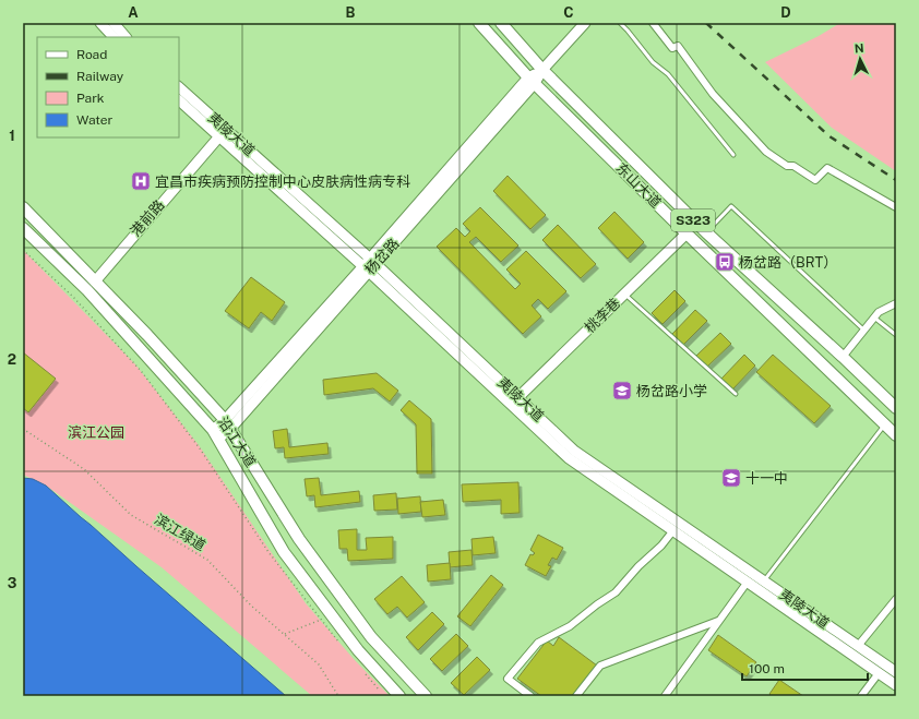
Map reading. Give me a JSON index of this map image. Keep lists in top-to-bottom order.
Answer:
{
  "streets": {
    "main road": [
      "夷陵大道",
      "东山大道",
      "港前路",
      "S323",
      "杨岔路",
      "桃李巷",
      "沿江大道"
    ],
    "path": ["滨江绿道"]
  },
  "crossings": [
    ["夷陵大道", "港前路"],
    ["夷陵大道", "杨岔路"],
    ["夷陵大道", "桃李巷"],
    ["东山大道", "杨岔路"],
    ["东山大道", "桃李巷"],
    ["港前路", "沿江大道"],
    ["杨岔路", "沿江大道"]
  ],
  "parks": ["滨江公园"],
  "places": {
    "hospital": ["宜昌市疾病预防控制中心皮肤病性病专科"],
    "bus stop": ["杨岔路（BRT）"],
    "school or university": ["杨岔路小学", "十一中"]
  },
  "legend": [
    "Road",
    "Railway",
    "Park",
    "Water"
  ],
  "scale_bar": "100 m",
  "north": "top",
  "grid": {
    "columns": [
      "A",
      "B",
      "C",
      "D"
    ],
    "rows": ["1", "2", "3"]
  }
}
